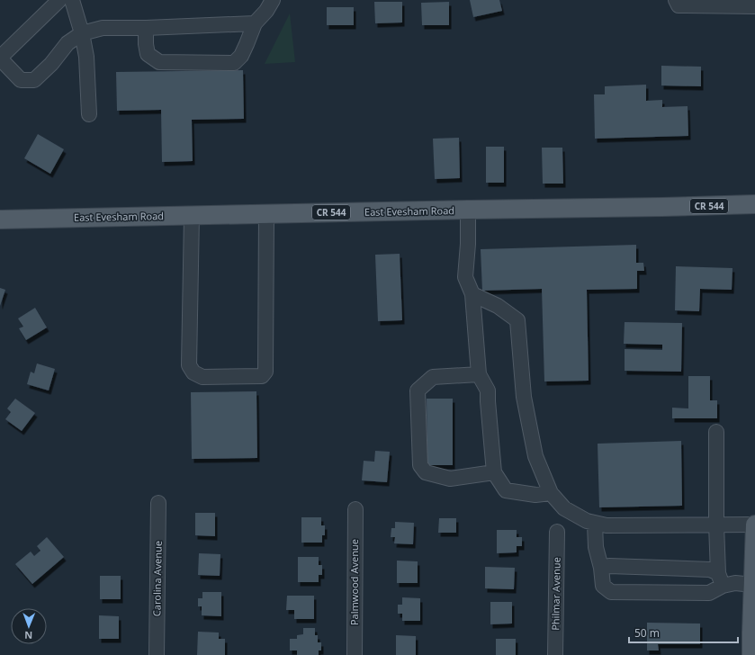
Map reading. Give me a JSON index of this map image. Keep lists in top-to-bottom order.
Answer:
{
  "streets": {
    "main road": ["CR 544", "East Evesham Road"],
    "street": ["Carolina Avenue", "Palmwood Avenue", "Philmar Avenue"]
  },
  "scale_bar": "50 m",
  "north": "bottom"
}
